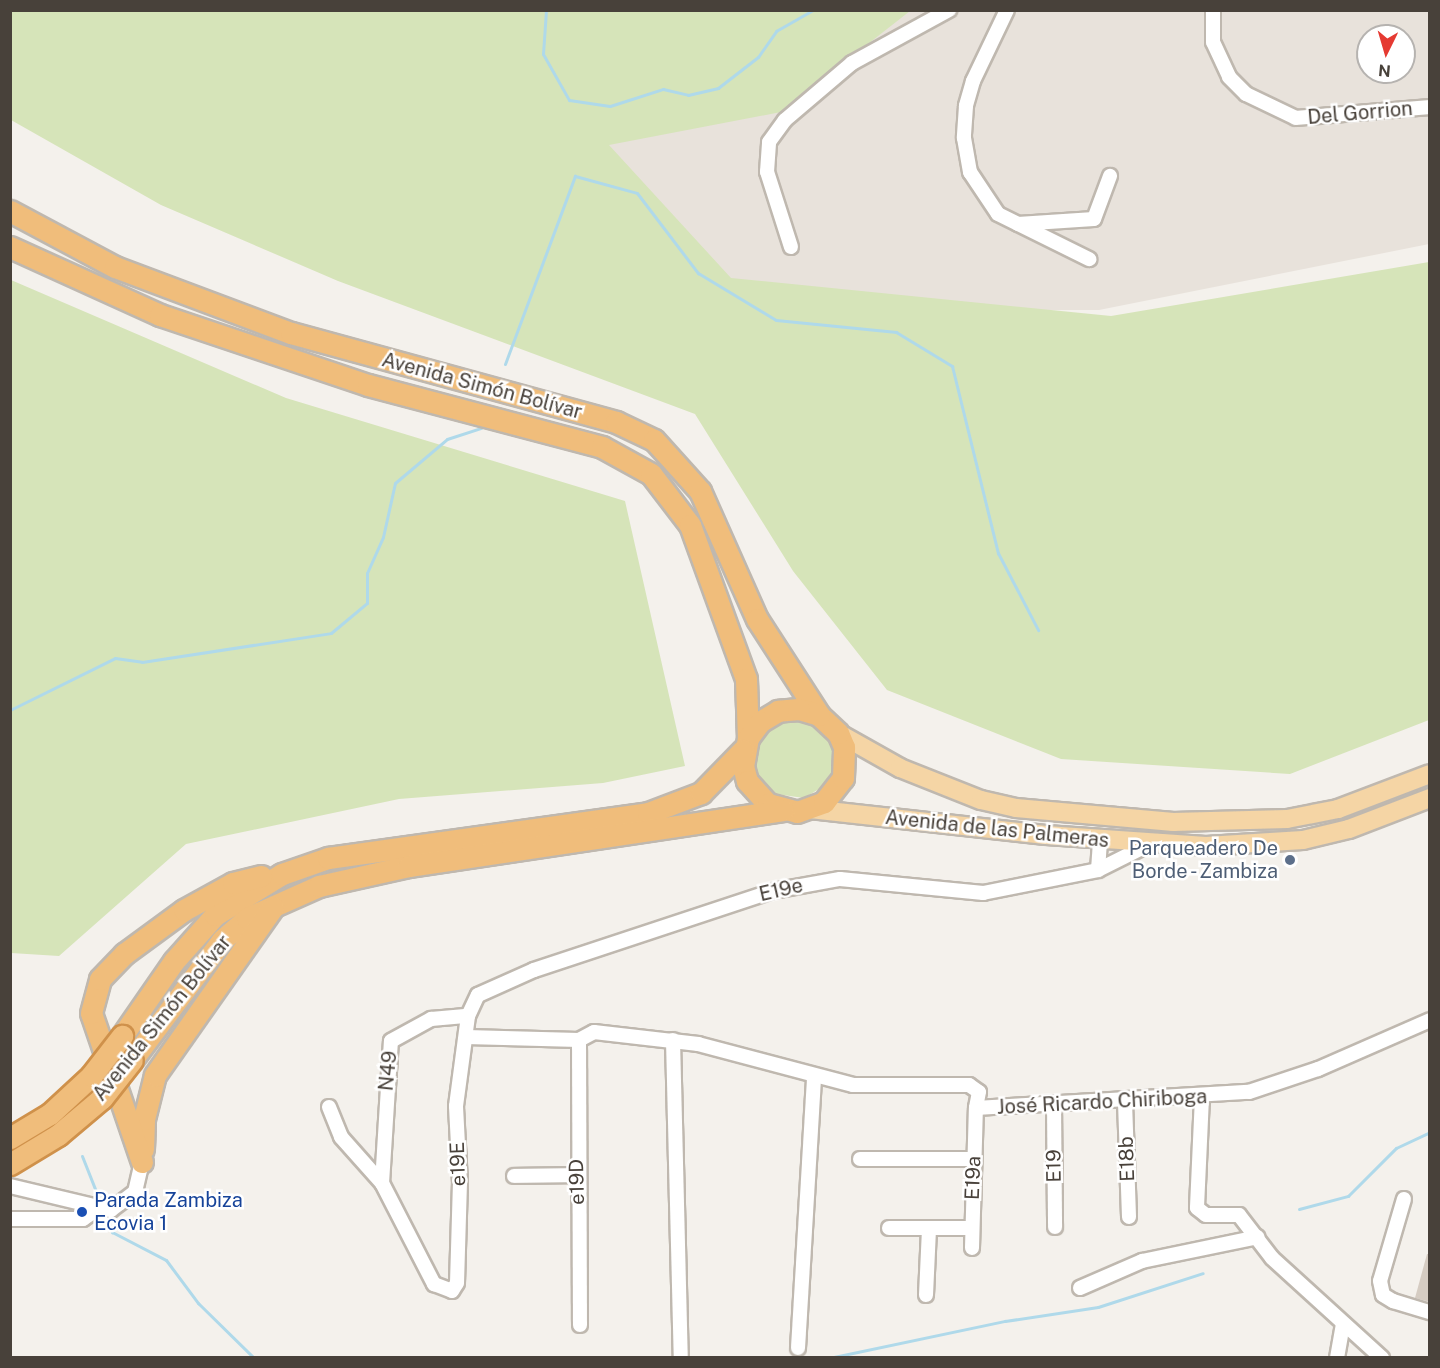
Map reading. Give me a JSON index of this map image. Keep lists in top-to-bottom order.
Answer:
{
  "streets": {
    "highway": ["Avenida Simón Bolívar"],
    "main road": ["Avenida de las Palmeras"],
    "street": [
      "Del Gorrion",
      "E19e",
      "N49",
      "José Ricardo Chiriboga",
      "E18b",
      "e19E",
      "E19",
      "E19a",
      "e19D"
    ]
  },
  "crossings": [
    ["Avenida Simón Bolívar", "Avenida de las Palmeras"],
    ["Avenida de las Palmeras", "E19e"],
    ["E19e", "N49"],
    ["E19e", "e19E"],
    ["N49", "e19E"],
    ["José Ricardo Chiriboga", "E18b"],
    ["José Ricardo Chiriboga", "e19E"],
    ["José Ricardo Chiriboga", "E19"],
    ["José Ricardo Chiriboga", "E19a"],
    ["José Ricardo Chiriboga", "e19D"]
  ],
  "places": ["Parqueadero De Borde - Zambiza", "Parada Zambiza Ecovia 1"],
  "north": "bottom"
}
